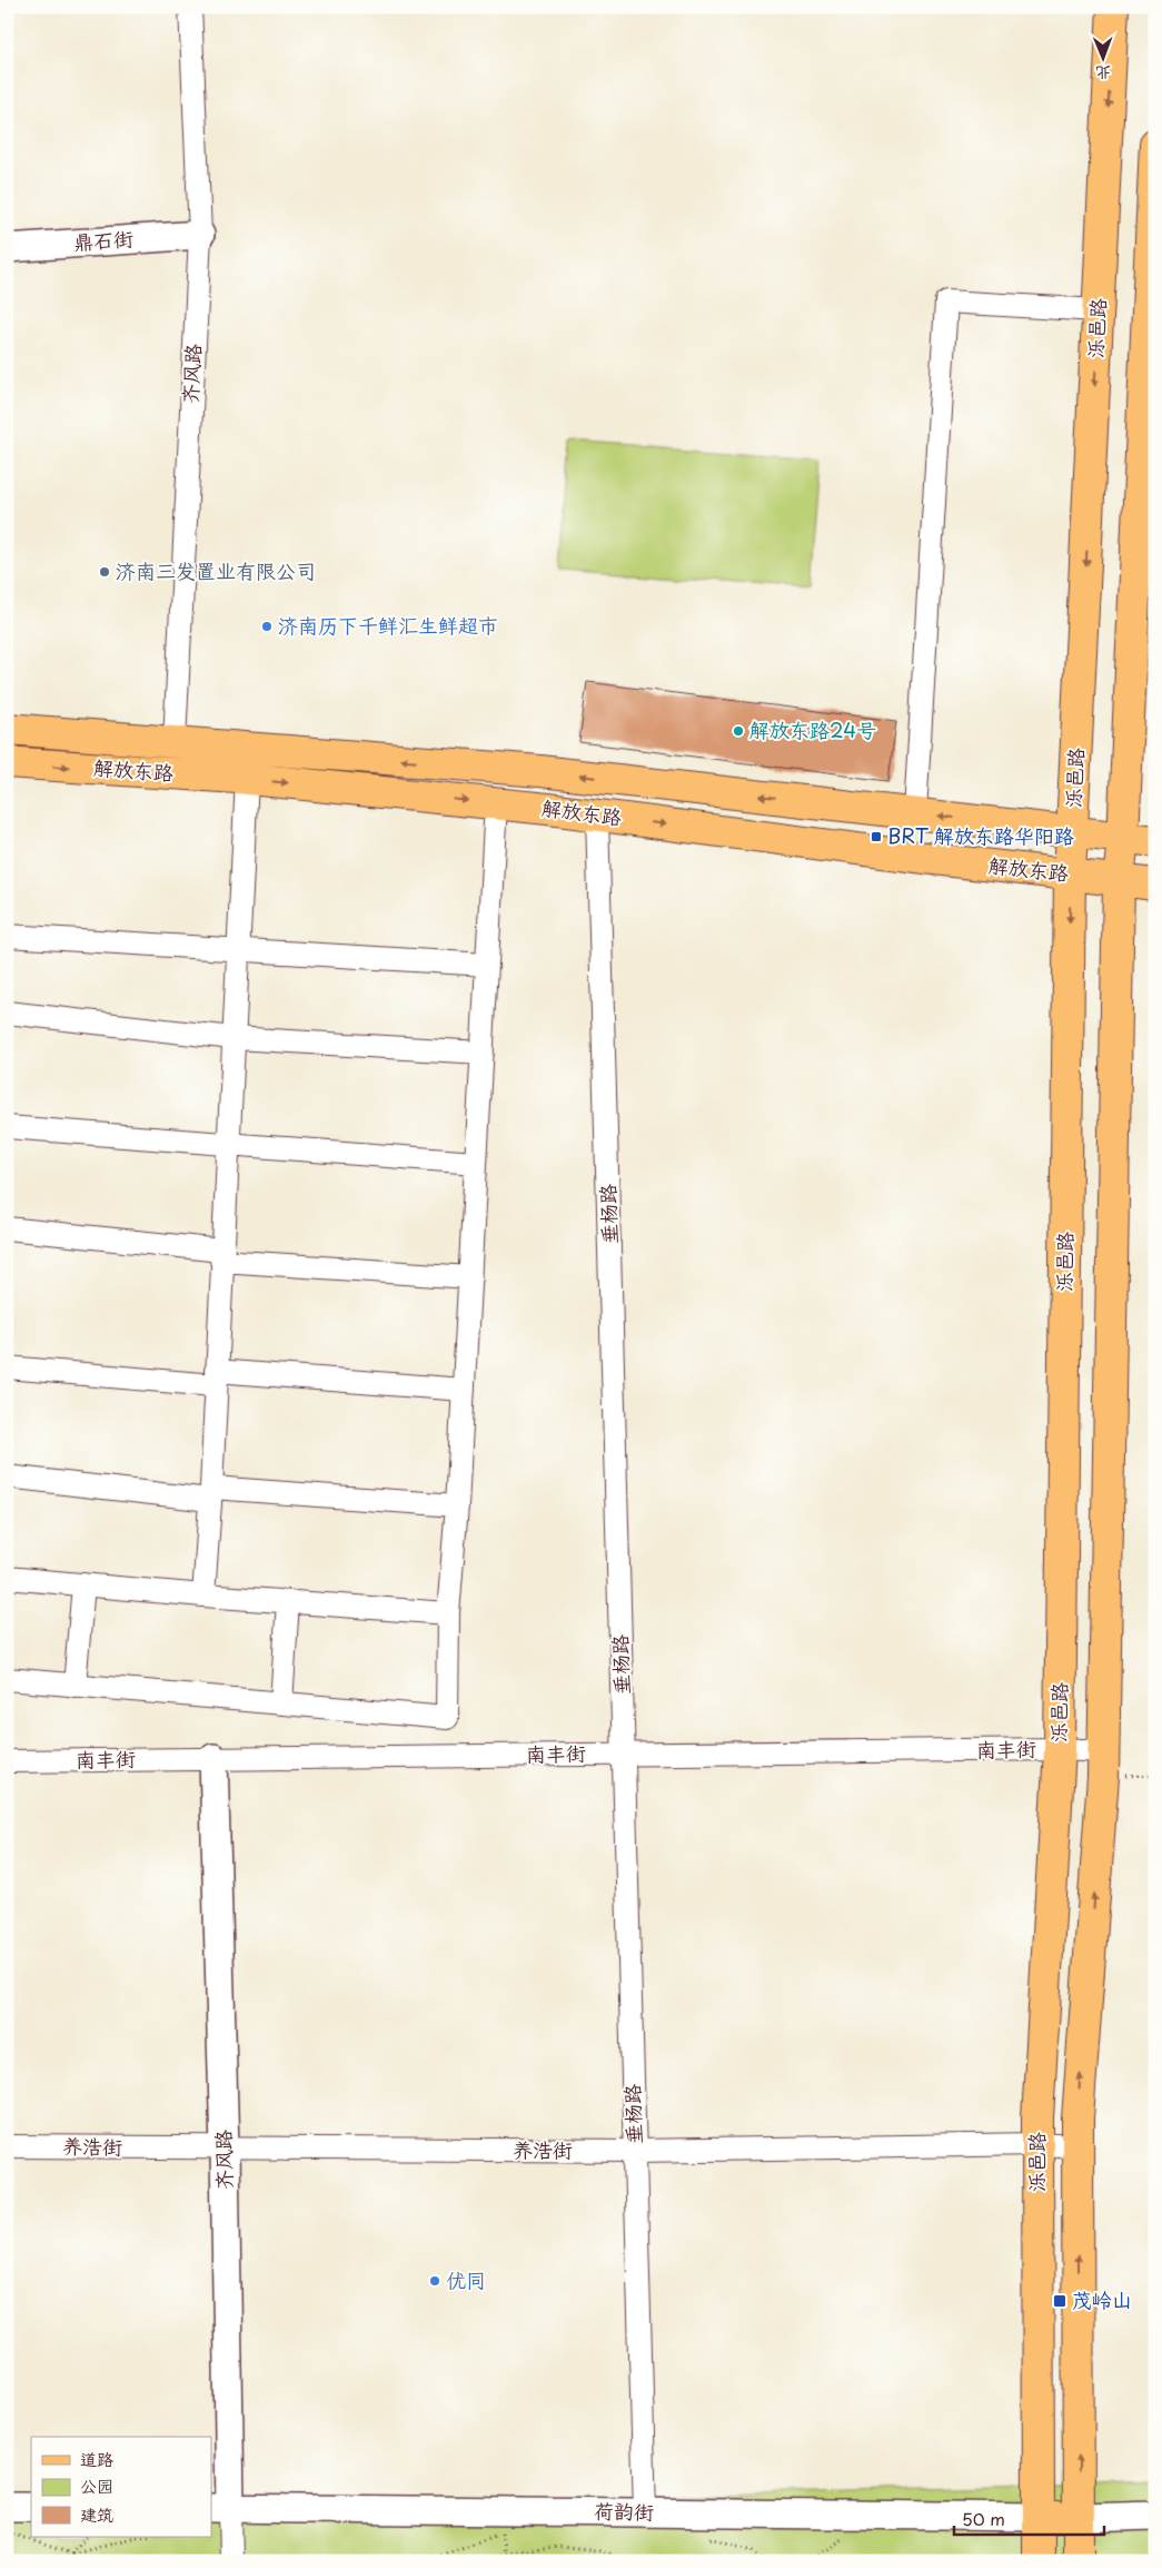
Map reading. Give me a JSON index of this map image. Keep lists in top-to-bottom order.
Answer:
{
  "streets": {
    "main road": ["泺邑路", "解放东路"],
    "street": [
      "鼎石街",
      "齐风路",
      "垂杨路",
      "南丰街",
      "养浩街",
      "荷韵街"
    ]
  },
  "crossings": [
    ["鼎石街", "齐风路"],
    ["泺邑路", "解放东路"],
    ["泺邑路", "南丰街"],
    ["泺邑路", "养浩街"],
    ["泺邑路", "荷韵街"],
    ["齐风路", "解放东路"],
    ["齐风路", "南丰街"],
    ["齐风路", "养浩街"],
    ["齐风路", "荷韵街"],
    ["解放东路", "垂杨路"],
    ["垂杨路", "南丰街"],
    ["垂杨路", "养浩街"],
    ["垂杨路", "荷韵街"]
  ],
  "places": {
    "other": [
      "济南三发置业有限公司",
      "济南历下千鲜汇生鲜超市",
      "解放东路24号",
      "优同"
    ],
    "transit": ["BRT 解放东路华阳路", "茂岭山"]
  },
  "legend": ["道路", "公园", "建筑"],
  "scale_bar": "50 m",
  "north": "bottom"
}
